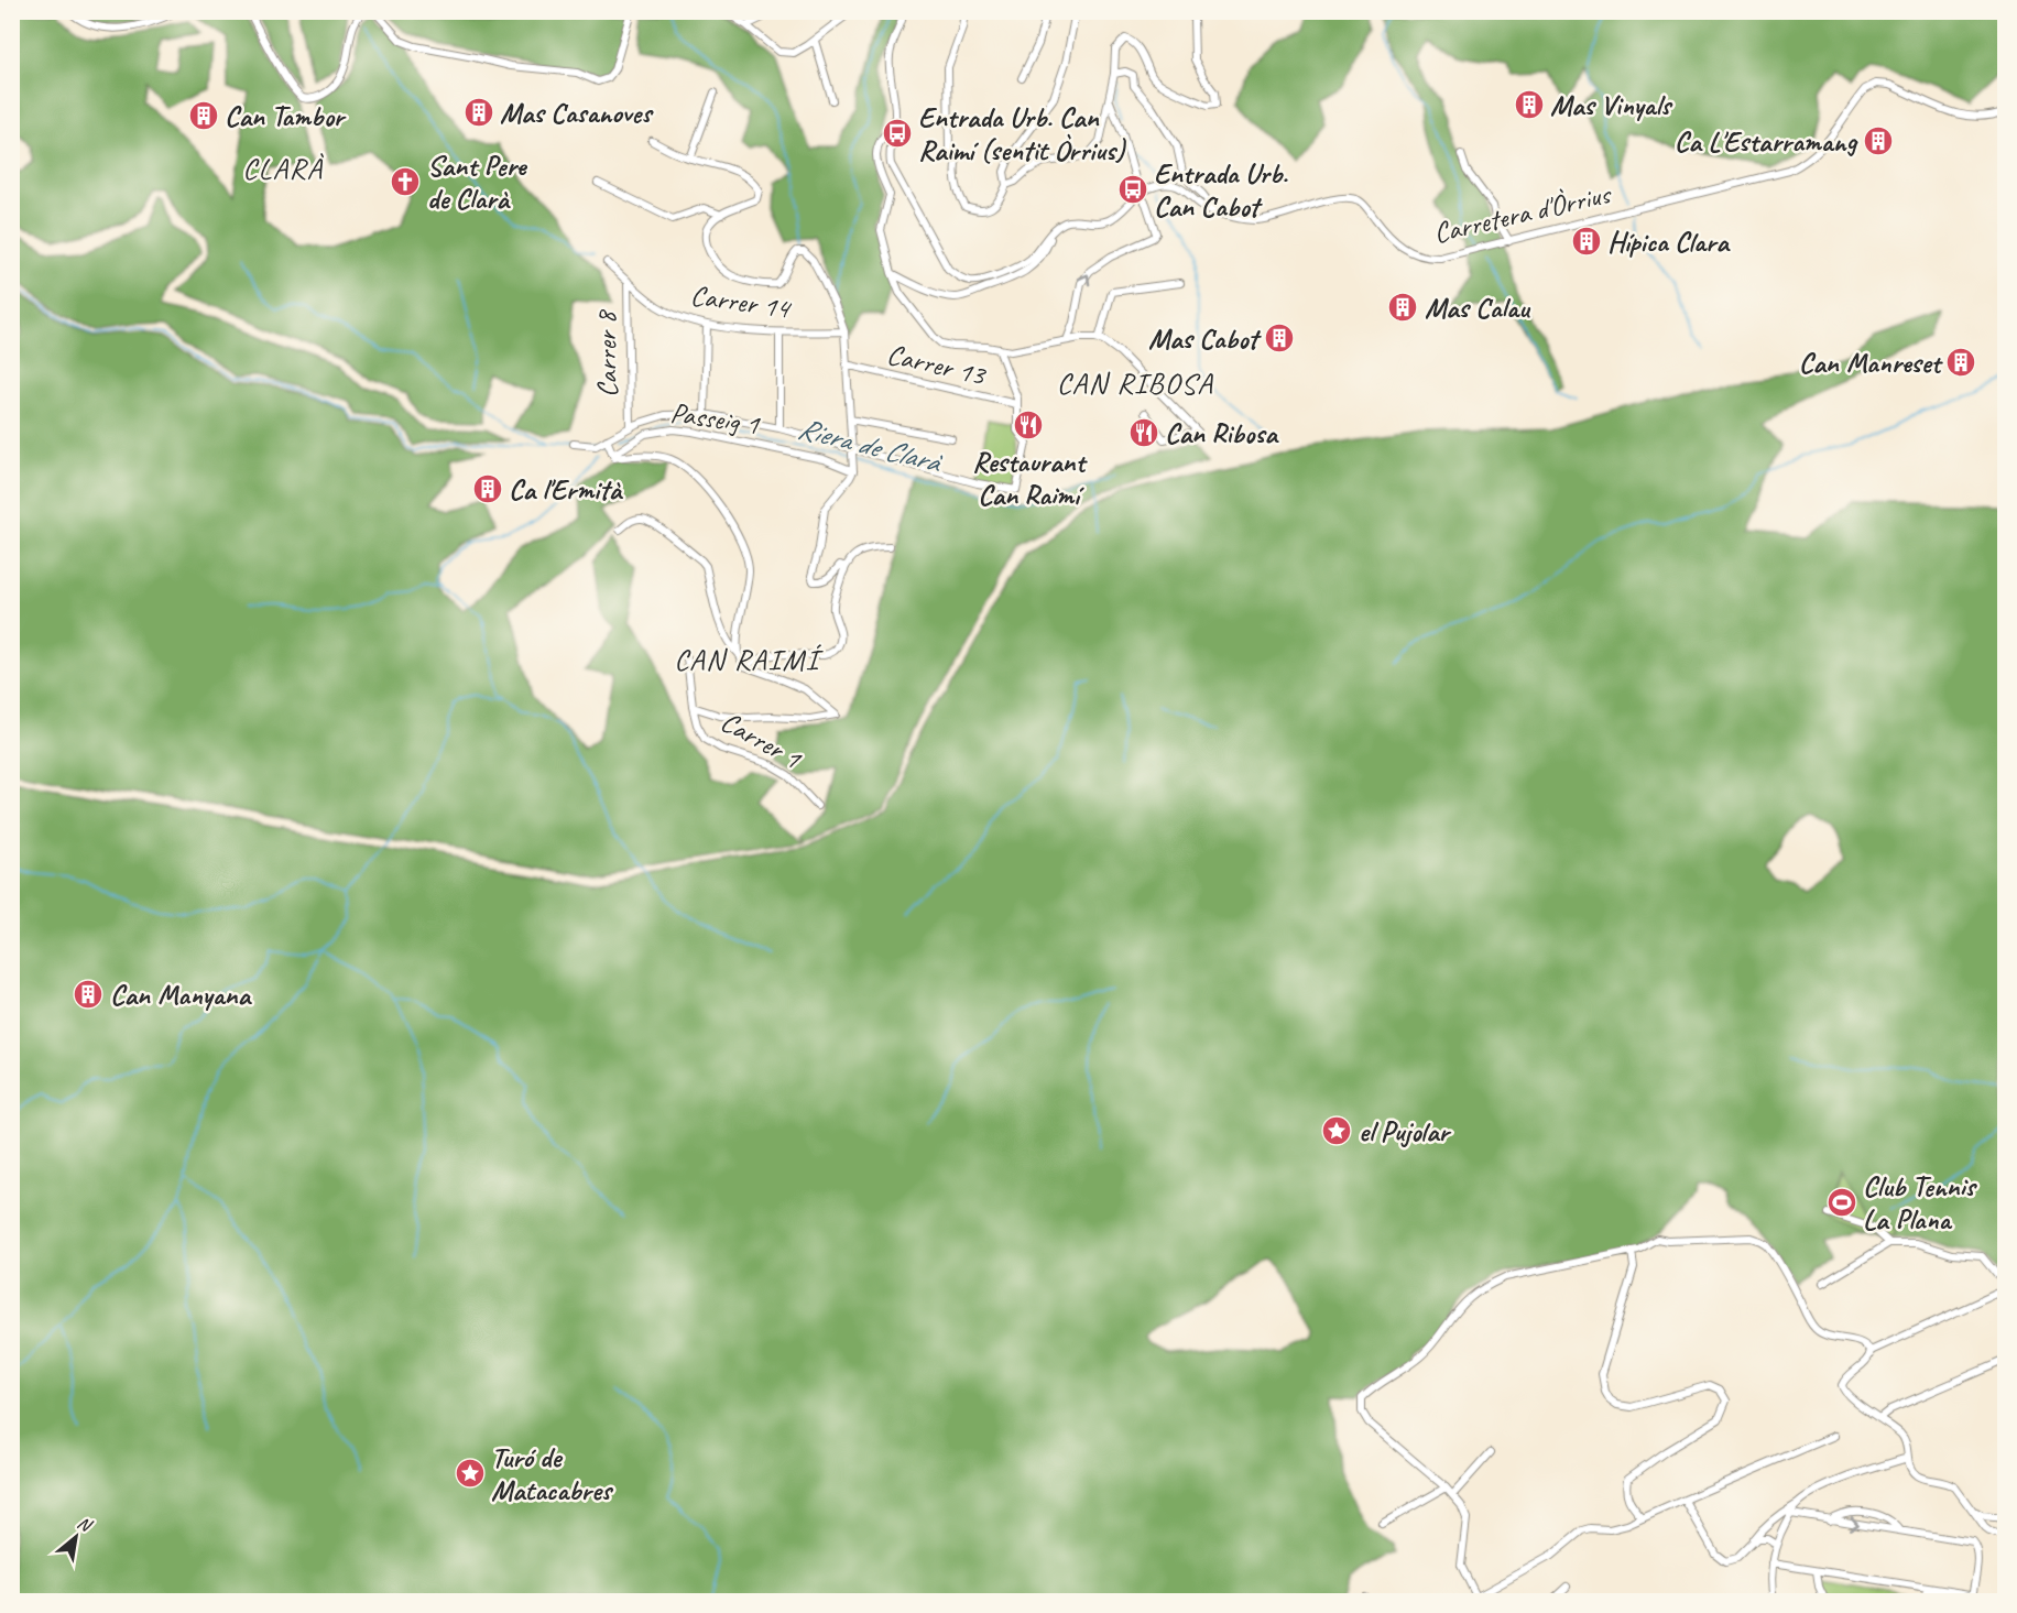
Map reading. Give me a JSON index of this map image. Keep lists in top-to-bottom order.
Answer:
{
  "streets": {
    "street": [
      "Carretera d'Òrrius",
      "Carrer 14",
      "Carrer 8",
      "Carrer 13",
      "Passeig 1",
      "Carrer 1"
    ]
  },
  "crossings": [
    ["Carrer 14", "Carrer 8"]
  ],
  "districts": ["CLARÀ", "CAN RIBOSA", "CAN RAIMÍ"],
  "water": ["Riera de Clarà"],
  "places": {
    "building": [
      "Mas Vinyals",
      "Mas Casanoves",
      "Can Tambor",
      "Ca L'Estarramang",
      "Hípica Clara",
      "Mas Calau",
      "Mas Cabot",
      "Can Manreset",
      "Ca l'Ermità",
      "Can Manyana"
    ],
    "bus stop": ["Entrada Urb. Can Raimí (sentit Òrrius)", "Entrada Urb. Can Cabot"],
    "church": ["Sant Pere de Clarà"],
    "restaurant": ["Restaurant Can Raimí", "Can Ribosa"],
    "place": ["el Pujolar", "Turó de Matacabres"],
    "sports": ["Club Tennis La Plana"]
  },
  "north": "top right"
}
